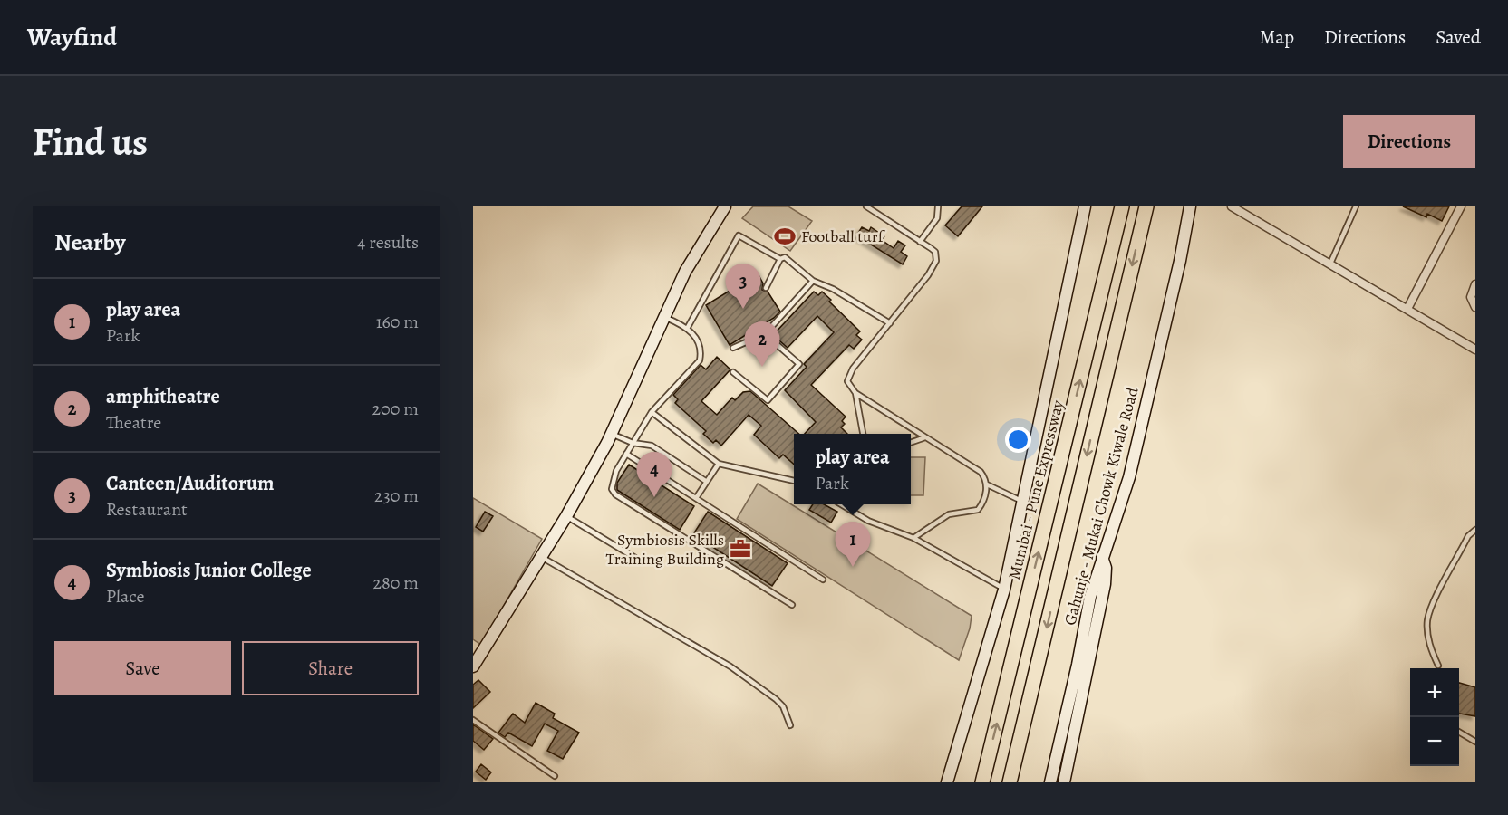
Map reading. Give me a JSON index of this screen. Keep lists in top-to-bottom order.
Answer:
{
  "streets": {
    "highway": ["Mumbai - Pune Expressway"],
    "street": ["Gahunje - Mukai Chowk Kiwale Road"]
  },
  "places": {
    "sports": ["Football turf"],
    "office": ["Symbiosis Skills Training Building"]
  },
  "page": {
    "header": "Wayfind",
    "nav": ["Map", "Directions", "Saved"],
    "buttons": [
      "Directions",
      ["Save", "Share"]
    ],
    "title": "Find us",
    "heading": ["Nearby", "4 results"],
    "pins": [
      "3",
      "2",
      "4",
      "1"
    ],
    "list": [
      {
        "mark": "1",
        "name": "play area",
        "note": "Park",
        "value": "160 m"
      },
      {
        "mark": "2",
        "name": "amphitheatre",
        "note": "Theatre",
        "value": "200 m"
      },
      {
        "mark": "3",
        "name": "Canteen/Auditorum",
        "note": "Restaurant",
        "value": "230 m"
      },
      {
        "mark": "4",
        "name": "Symbiosis Junior College",
        "note": "Place",
        "value": "280 m"
      }
    ],
    "popup": ["play area", "Park"],
    "map_buttons": ["+", "−"]
  }
}
